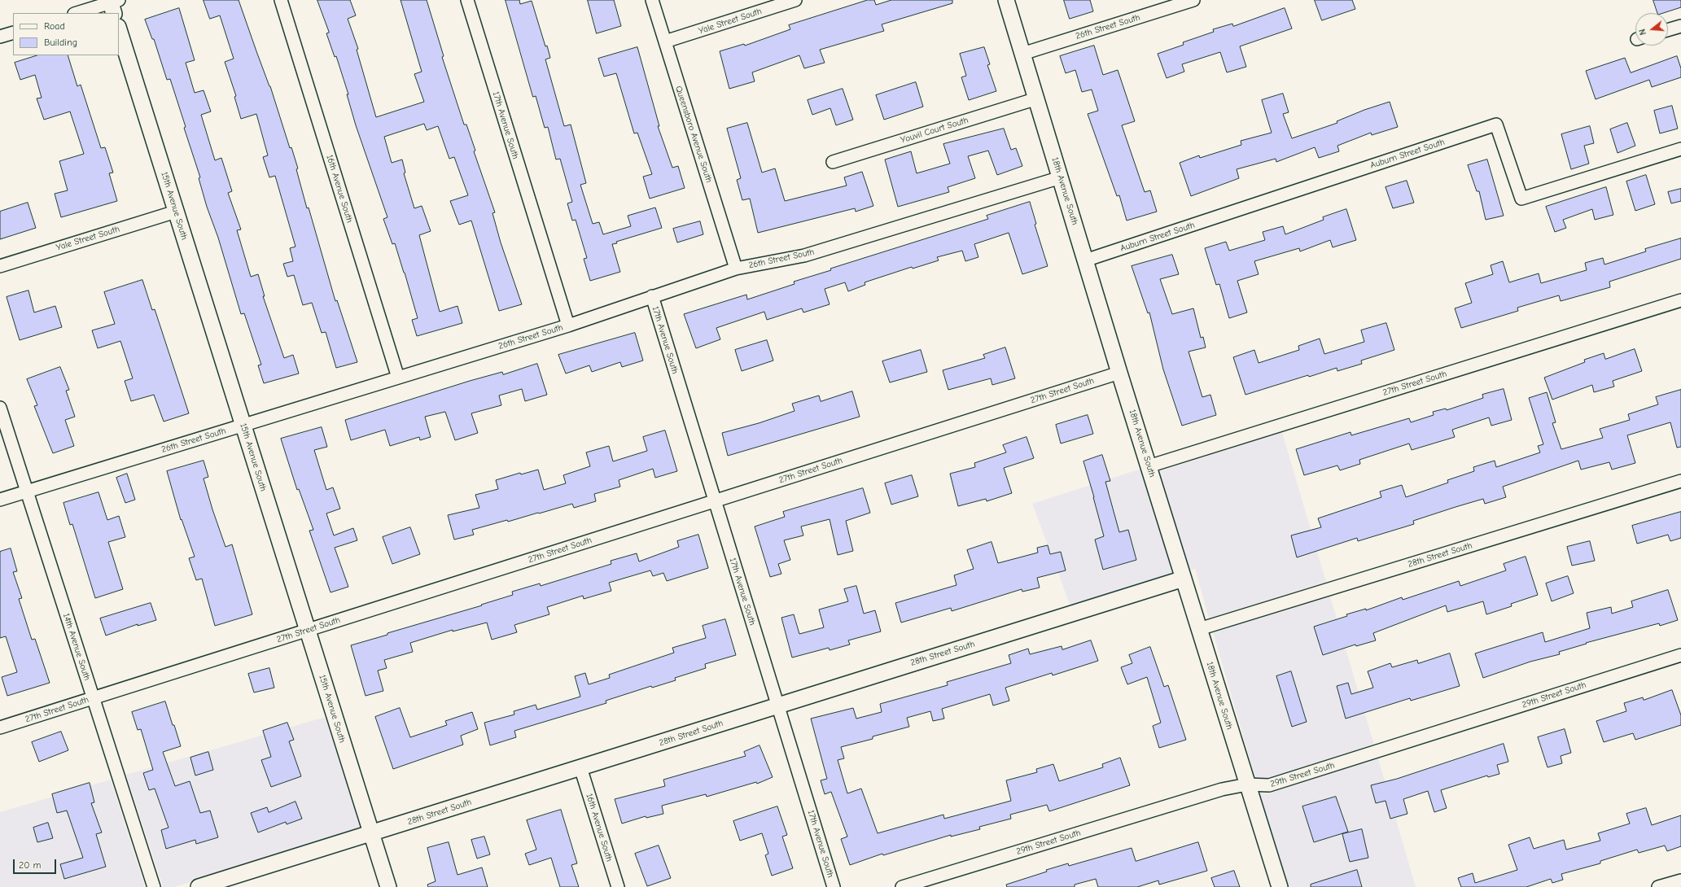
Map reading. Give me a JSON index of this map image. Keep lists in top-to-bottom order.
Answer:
{
  "streets": {
    "street": [
      "Yale Street South",
      "26th Street South",
      "17th Avenue South",
      "Youvil Court South",
      "Queensboro Avenue South",
      "Auburn Street South",
      "16th Avenue South",
      "18th Avenue South",
      "15th Avenue South",
      "27th Street South",
      "28th Street South",
      "14th Avenue South",
      "29th Street South"
    ]
  },
  "crossings": [
    ["Yale Street South", "Queensboro Avenue South"],
    ["Yale Street South", "15th Avenue South"],
    ["26th Street South", "17th Avenue South"],
    ["26th Street South", "Queensboro Avenue South"],
    ["26th Street South", "16th Avenue South"],
    ["26th Street South", "18th Avenue South"],
    ["26th Street South", "15th Avenue South"],
    ["26th Street South", "14th Avenue South"],
    ["17th Avenue South", "27th Street South"],
    ["17th Avenue South", "28th Street South"],
    ["Youvil Court South", "18th Avenue South"],
    ["Auburn Street South", "18th Avenue South"],
    ["16th Avenue South", "28th Street South"],
    ["18th Avenue South", "27th Street South"],
    ["18th Avenue South", "28th Street South"],
    ["18th Avenue South", "29th Street South"],
    ["15th Avenue South", "27th Street South"],
    ["15th Avenue South", "28th Street South"],
    ["27th Street South", "14th Avenue South"]
  ],
  "legend": ["Road", "Building"],
  "scale_bar": "20 m",
  "north": "left"
}
